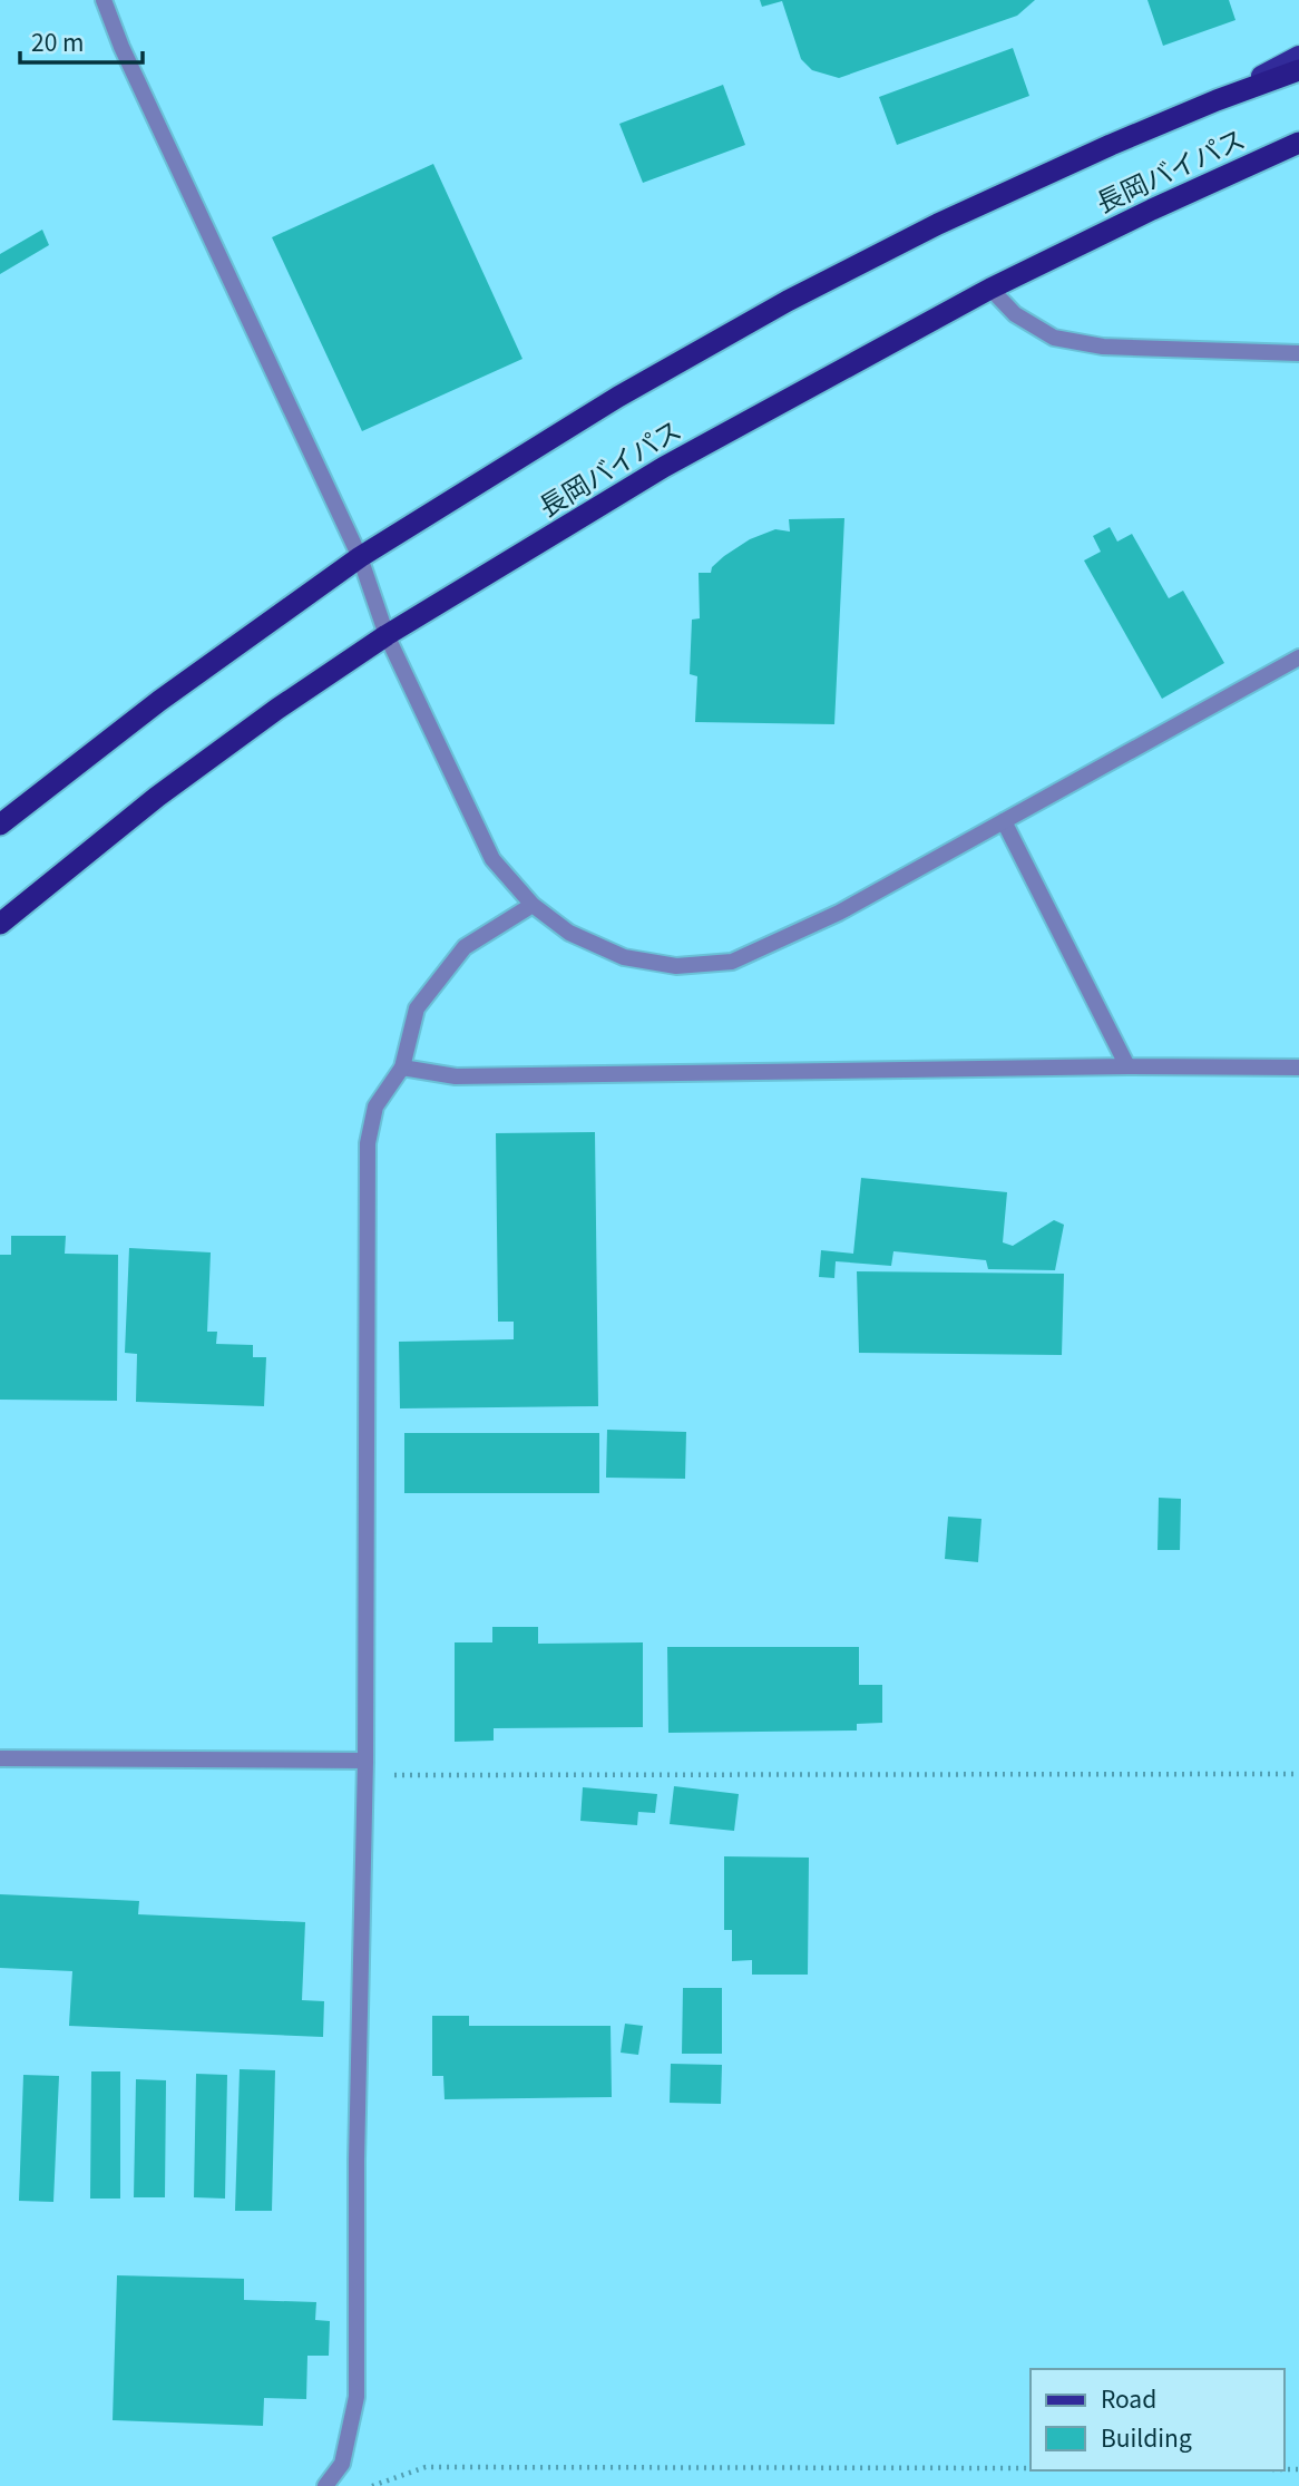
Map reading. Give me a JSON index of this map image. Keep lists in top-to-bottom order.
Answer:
{
  "streets": {
    "highway": ["長岡バイパス"]
  },
  "legend": ["Road", "Building"],
  "scale_bar": "20 m"
}
